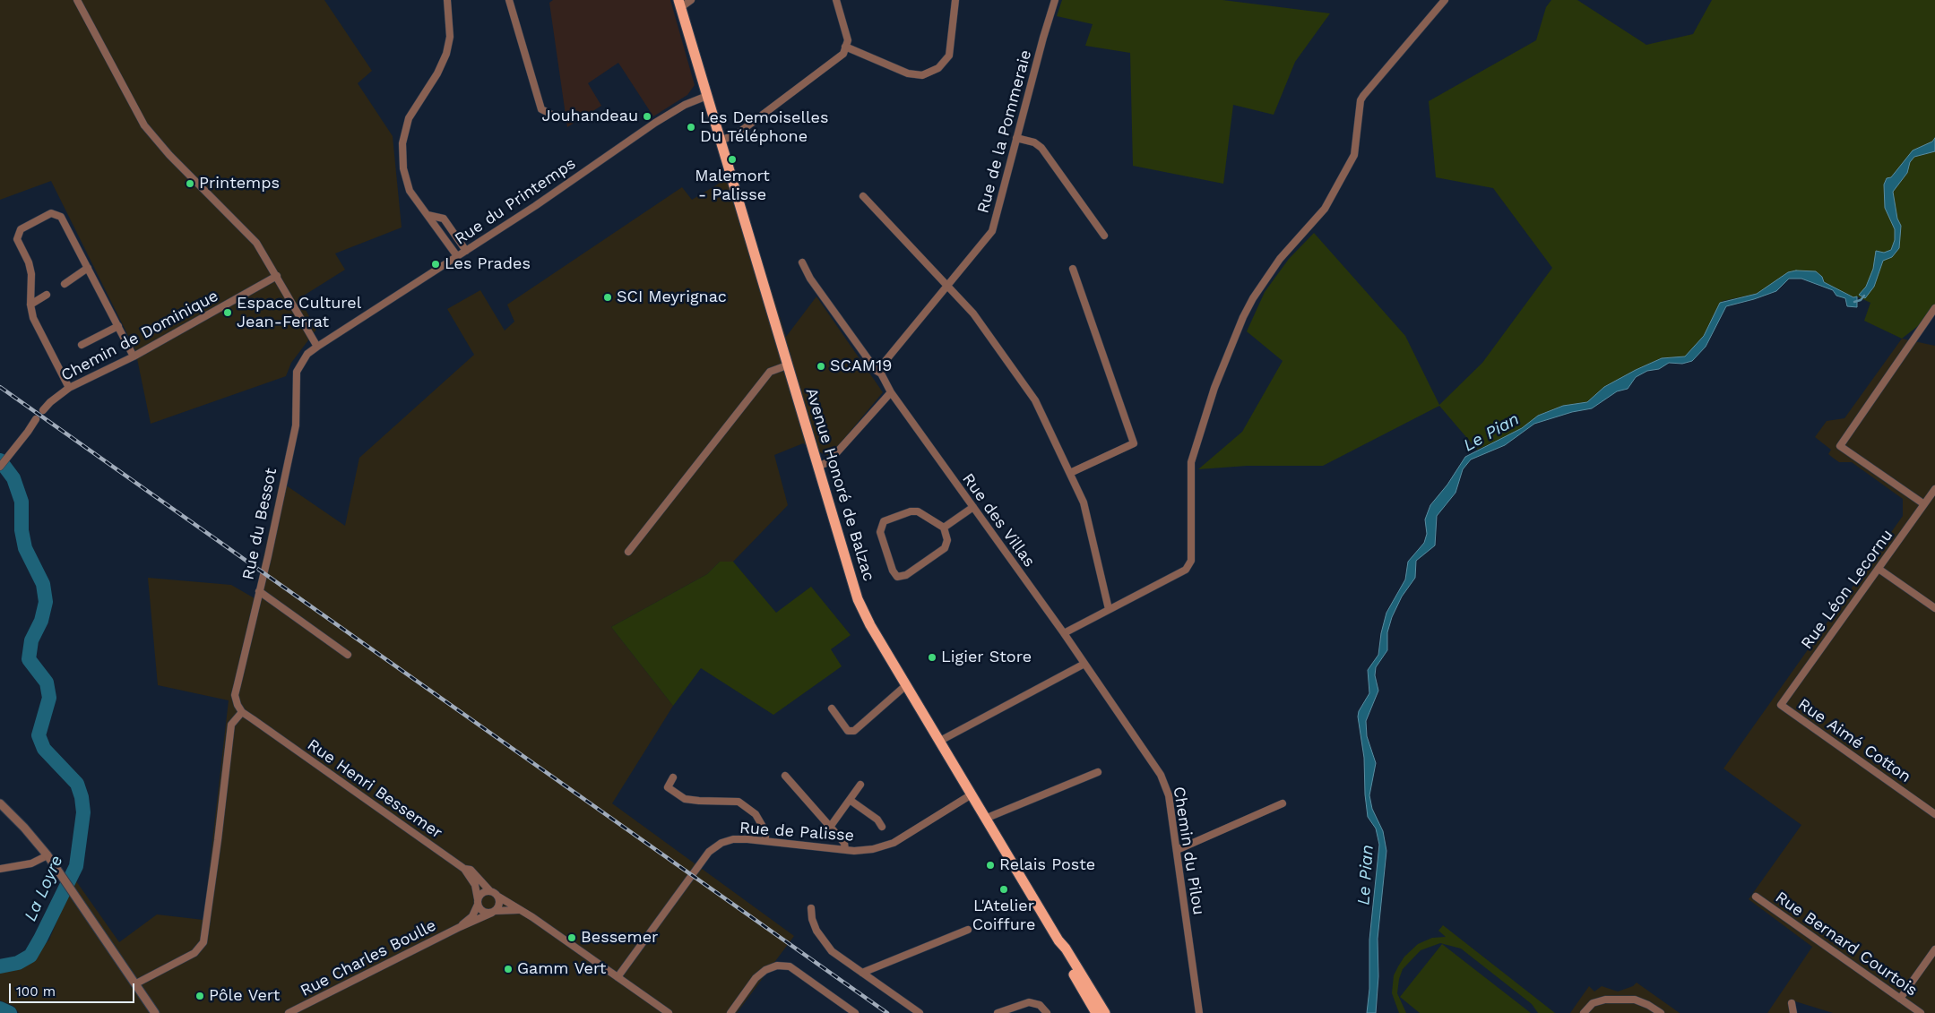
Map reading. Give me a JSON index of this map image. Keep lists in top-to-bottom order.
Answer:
{
  "streets": {
    "main road": ["Avenue Honoré de Balzac"],
    "street": [
      "Rue de la Pommeraie",
      "Rue du Printemps",
      "Chemin de Dominique",
      "Rue des Villas",
      "Rue du Bessot",
      "Rue Léon Lecornu",
      "Rue Aimé Cotton",
      "Rue Henri Bessemer",
      "Rue de Palisse",
      "Chemin du Pilou",
      "Rue Bernard Courtois",
      "Rue Charles Boulle"
    ]
  },
  "crossings": [
    ["Rue du Printemps", "Avenue Honoré de Balzac"],
    ["Rue du Printemps", "Rue du Bessot"],
    ["Avenue Honoré de Balzac", "Rue de Palisse"],
    ["Rue des Villas", "Chemin du Pilou"],
    ["Rue du Bessot", "Rue Henri Bessemer"],
    ["Rue Léon Lecornu", "Rue Aimé Cotton"],
    ["Rue Henri Bessemer", "Rue de Palisse"],
    ["Rue Henri Bessemer", "Rue Charles Boulle"]
  ],
  "water": ["Le Pian", "La Loyre"],
  "places": [
    "Jouhandeau",
    "Les Demoiselles Du Téléphone",
    "Malemort - Palisse",
    "Printemps",
    "Les Prades",
    "SCI Meyrignac",
    "Espace Culturel Jean-Ferrat",
    "SCAM19",
    "Ligier Store",
    "Relais Poste",
    "L'Atelier Coiffure",
    "Bessemer",
    "Gamm Vert",
    "Pôle Vert"
  ],
  "scale_bar": "100 m"
}
